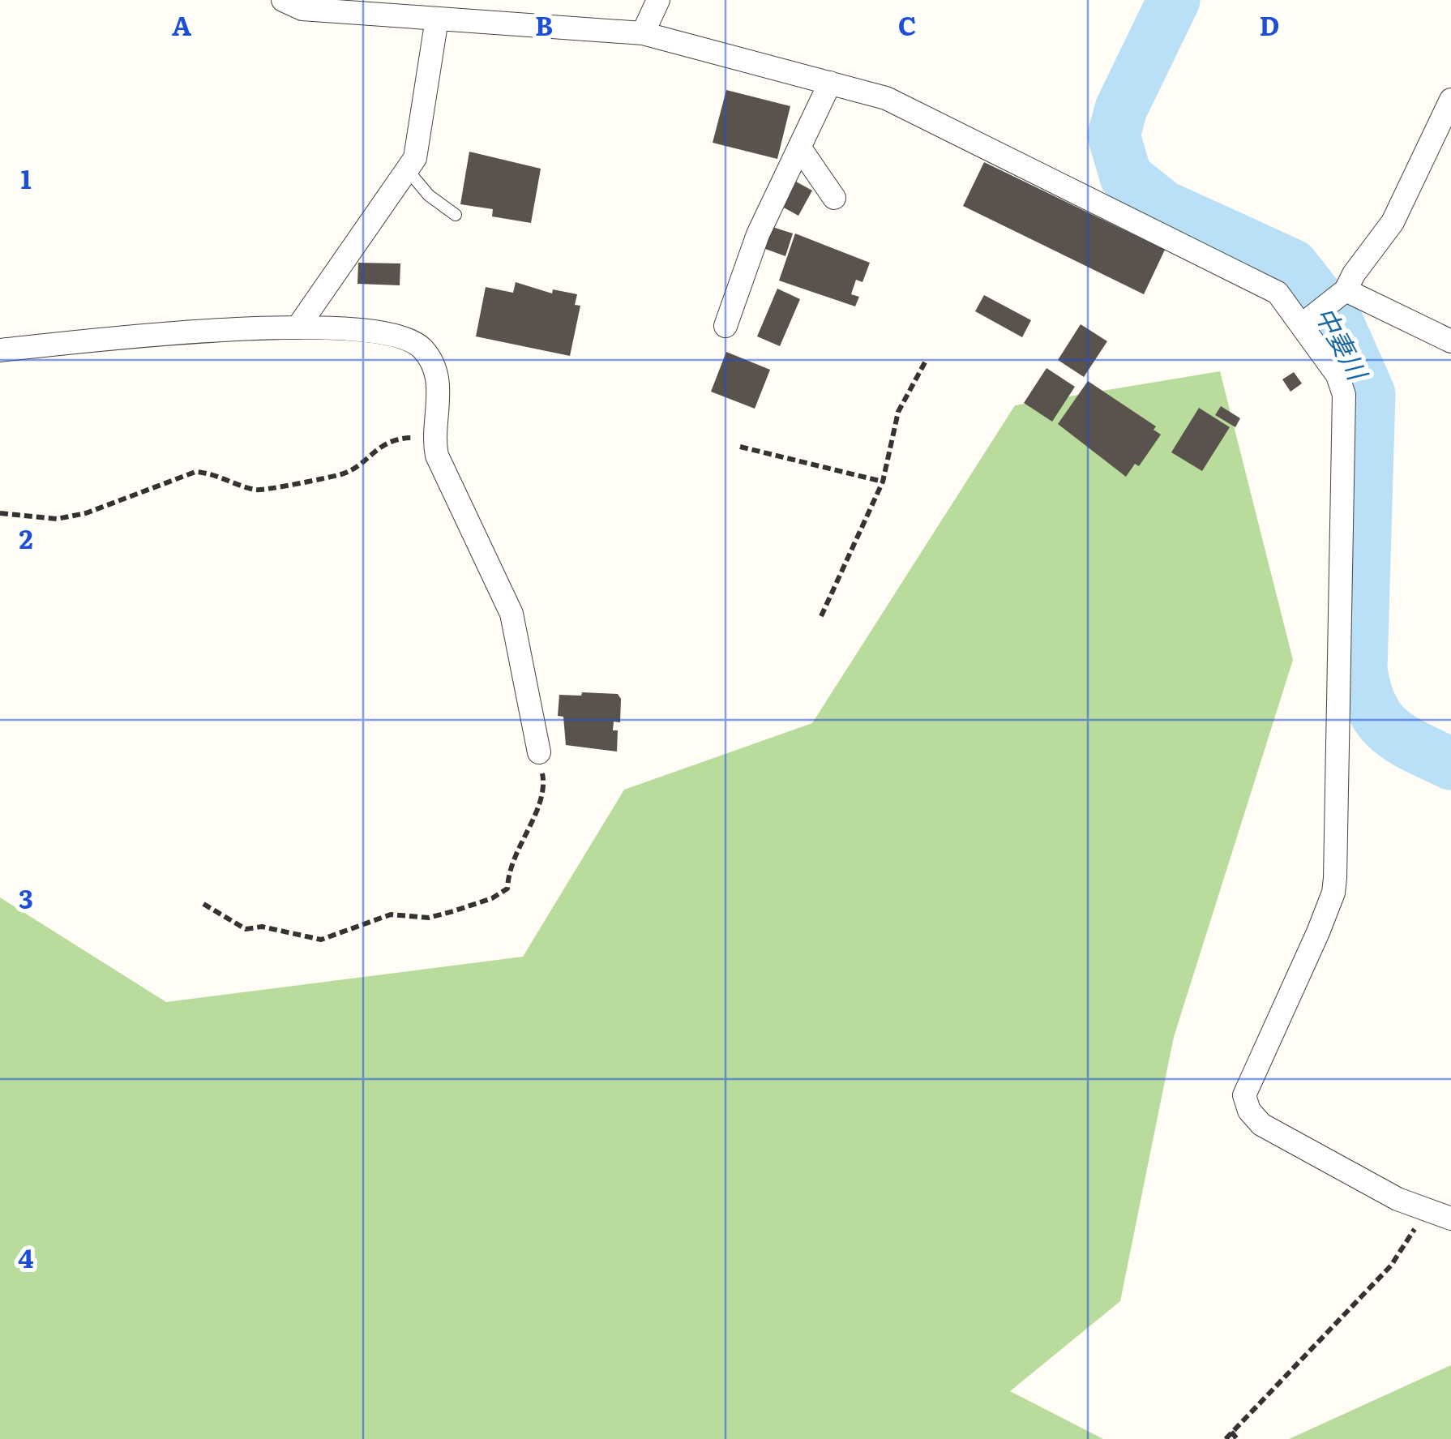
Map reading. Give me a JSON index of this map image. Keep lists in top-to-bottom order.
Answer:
{
  "water": ["中妻川"],
  "grid": {
    "columns": [
      "A",
      "B",
      "C",
      "D"
    ],
    "rows": [
      "1",
      "2",
      "3",
      "4"
    ]
  }
}
